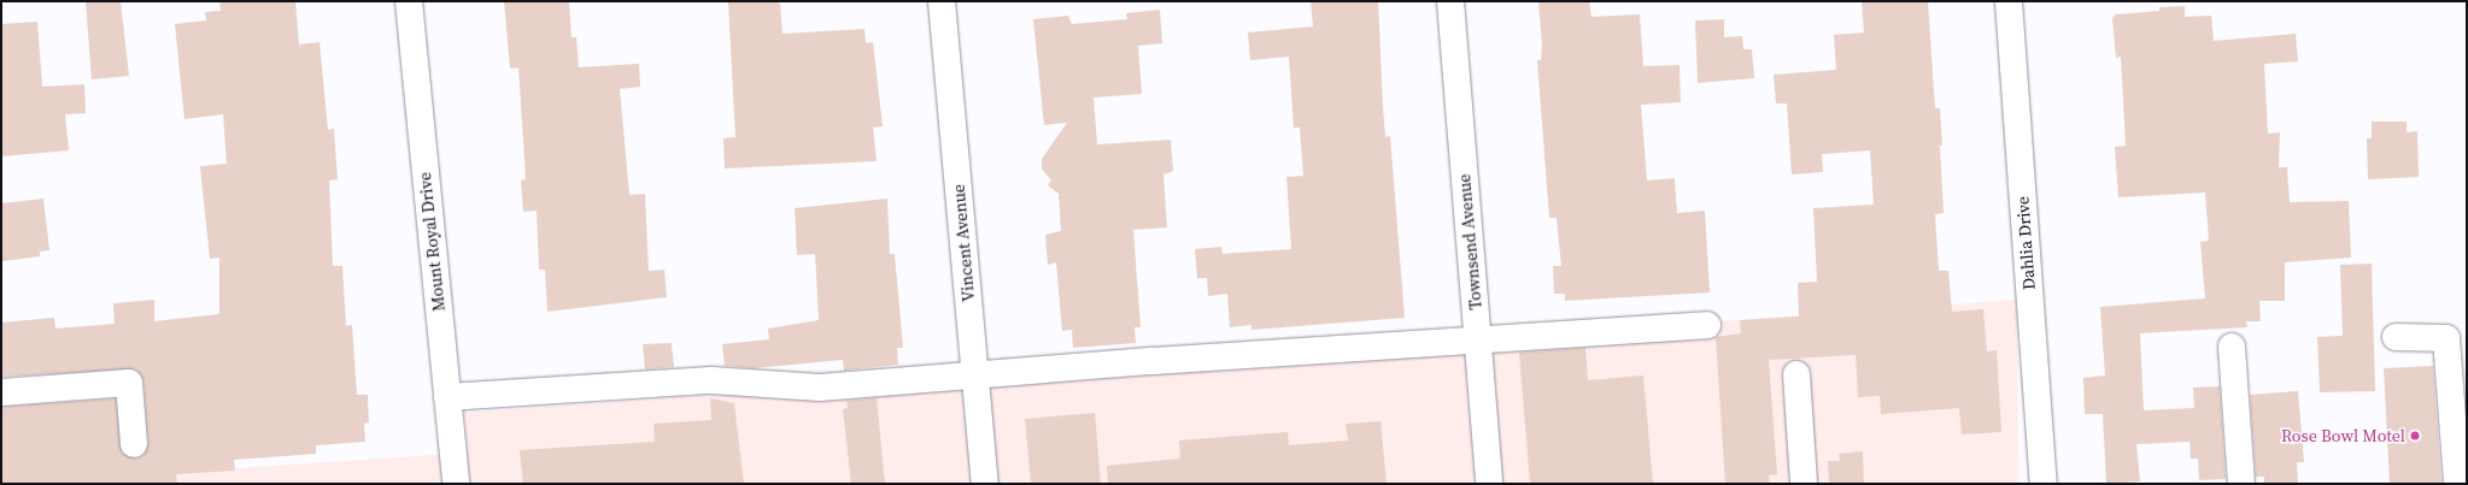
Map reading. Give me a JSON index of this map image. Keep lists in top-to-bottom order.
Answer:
{
  "streets": {
    "street": [
      "Mount Royal Drive",
      "Townsend Avenue",
      "Vincent Avenue",
      "Dahlia Drive"
    ]
  },
  "places": ["Rose Bowl Motel"]
}
